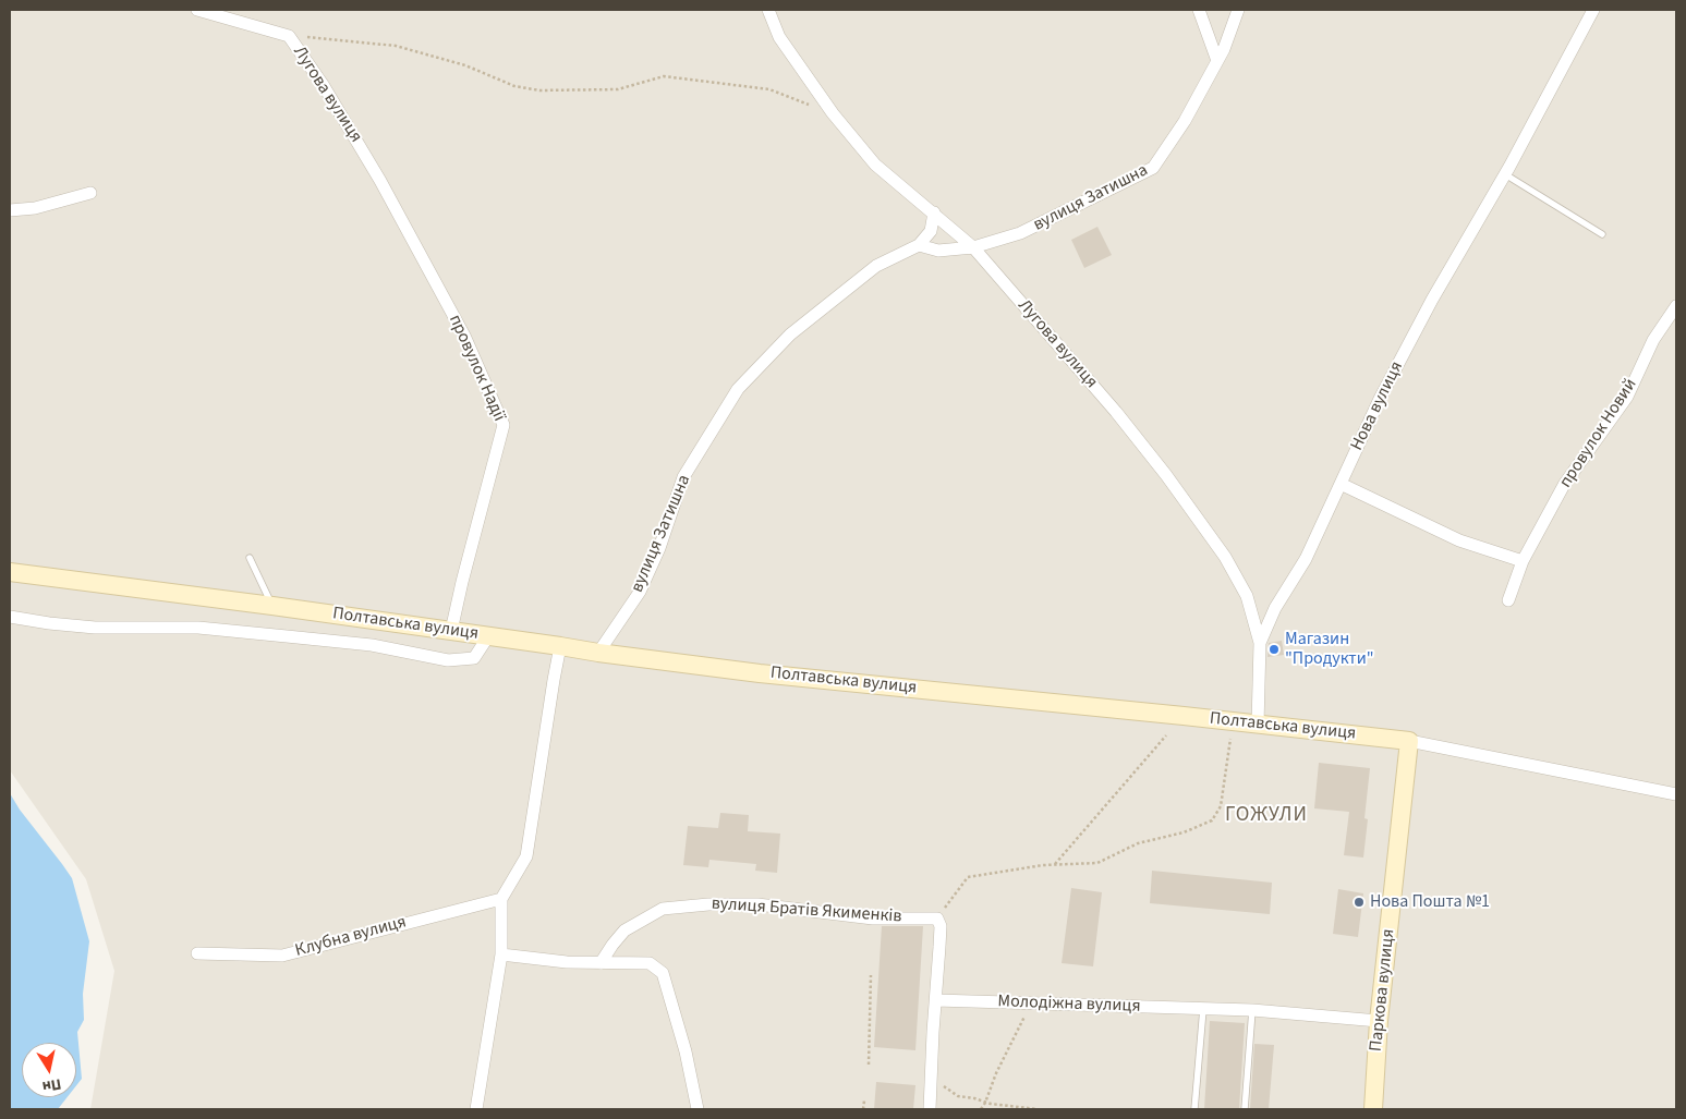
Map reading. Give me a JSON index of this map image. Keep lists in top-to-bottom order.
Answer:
{
  "streets": {
    "street": [
      "Лугова вулиця",
      "вулиця Затишна",
      "провулок Надії",
      "Нова вулиця",
      "провулок Новий",
      "Полтавська вулиця",
      "вулиця Братів Якименків",
      "Клубна вулиця",
      "Паркова вулиця",
      "Молодіжна вулиця"
    ]
  },
  "crossings": [
    ["Лугова вулиця", "вулиця Затишна"],
    ["Лугова вулиця", "провулок Надії"],
    ["Лугова вулиця", "Нова вулиця"],
    ["Лугова вулиця", "Полтавська вулиця"],
    ["вулиця Затишна", "Полтавська вулиця"],
    ["провулок Надії", "Полтавська вулиця"],
    ["Полтавська вулиця", "Паркова вулиця"],
    ["Паркова вулиця", "Молодіжна вулиця"]
  ],
  "districts": ["ГОЖУЛИ"],
  "places": ["Магазин \"Продукти\"", "Нова Пошта №1"],
  "north": "bottom"
}
